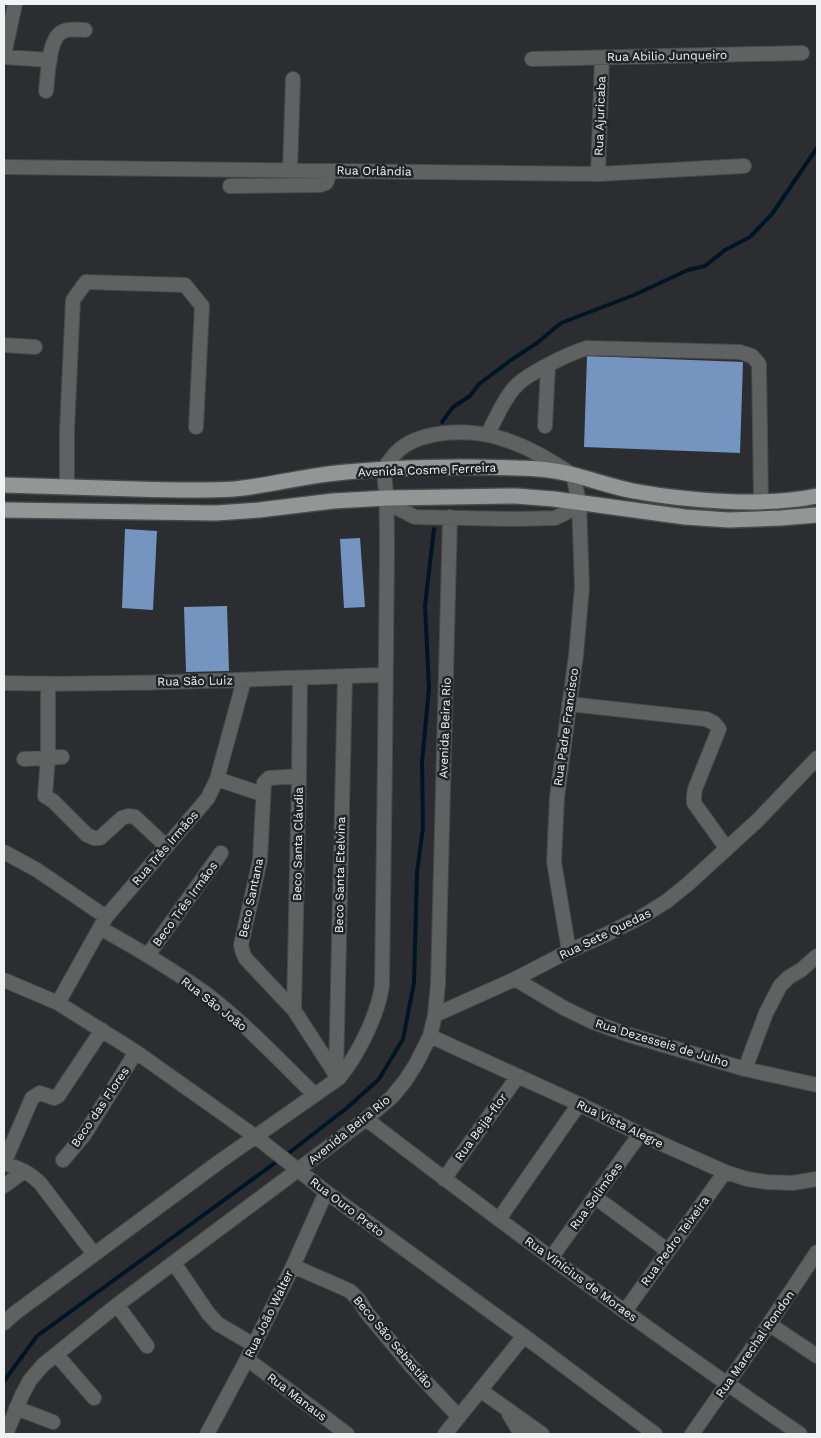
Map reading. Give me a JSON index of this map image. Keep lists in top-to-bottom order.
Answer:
{
  "streets": {
    "main road": ["Avenida Cosme Ferreira"],
    "street": [
      "Rua Abilio Junqueiro",
      "Rua Ajuricaba",
      "Rua Orlândia",
      "Rua São Luiz",
      "Rua Padre Francisco",
      "Avenida Beira Rio",
      "Beco Santa Cláudia",
      "Rua Três Irmãos",
      "Beco Santa Etelvina",
      "Beco Santana",
      "Beco Três Irmãos",
      "Rua Sete Quedas",
      "Rua São João",
      "Rua Dezesseis de Julho",
      "Beco das Flores",
      "Rua Vista Alegre",
      "Rua Beija-flor",
      "Rua Solimões",
      "Rua Ouro Preto",
      "Rua Pedro Teixeira",
      "Rua Vinícius de Moraes",
      "Rua João Walter",
      "Beco São Sebastião",
      "Rua Marechal Rondon",
      "Rua Manaus"
    ]
  },
  "crossings": [
    ["Rua Abilio Junqueiro", "Rua Ajuricaba"],
    ["Rua Ajuricaba", "Rua Orlândia"],
    ["Avenida Cosme Ferreira", "Rua Padre Francisco"],
    ["Rua São Luiz", "Beco Santa Cláudia"],
    ["Rua São Luiz", "Rua Três Irmãos"],
    ["Rua São Luiz", "Beco Santa Etelvina"],
    ["Rua Padre Francisco", "Rua Sete Quedas"],
    ["Avenida Beira Rio", "Rua Sete Quedas"],
    ["Avenida Beira Rio", "Rua Vista Alegre"],
    ["Avenida Beira Rio", "Rua Ouro Preto"],
    ["Avenida Beira Rio", "Rua Vinícius de Moraes"],
    ["Beco Santa Cláudia", "Beco Santana"],
    ["Rua Três Irmãos", "Rua São João"],
    ["Rua Três Irmãos", "Rua Ouro Preto"],
    ["Beco Santa Etelvina", "Beco Santana"],
    ["Beco Três Irmãos", "Rua São João"],
    ["Rua Sete Quedas", "Rua Dezesseis de Julho"],
    ["Beco das Flores", "Rua Ouro Preto"],
    ["Rua Vista Alegre", "Rua Beija-flor"],
    ["Rua Vista Alegre", "Rua Solimões"],
    ["Rua Vista Alegre", "Rua Pedro Teixeira"],
    ["Rua Beija-flor", "Rua Vinícius de Moraes"],
    ["Rua Solimões", "Rua Vinícius de Moraes"],
    ["Rua Ouro Preto", "Rua João Walter"],
    ["Rua Pedro Teixeira", "Rua Vinícius de Moraes"],
    ["Rua Vinícius de Moraes", "Rua Marechal Rondon"],
    ["Rua João Walter", "Beco São Sebastião"],
    ["Rua João Walter", "Rua Manaus"]
  ]
}
